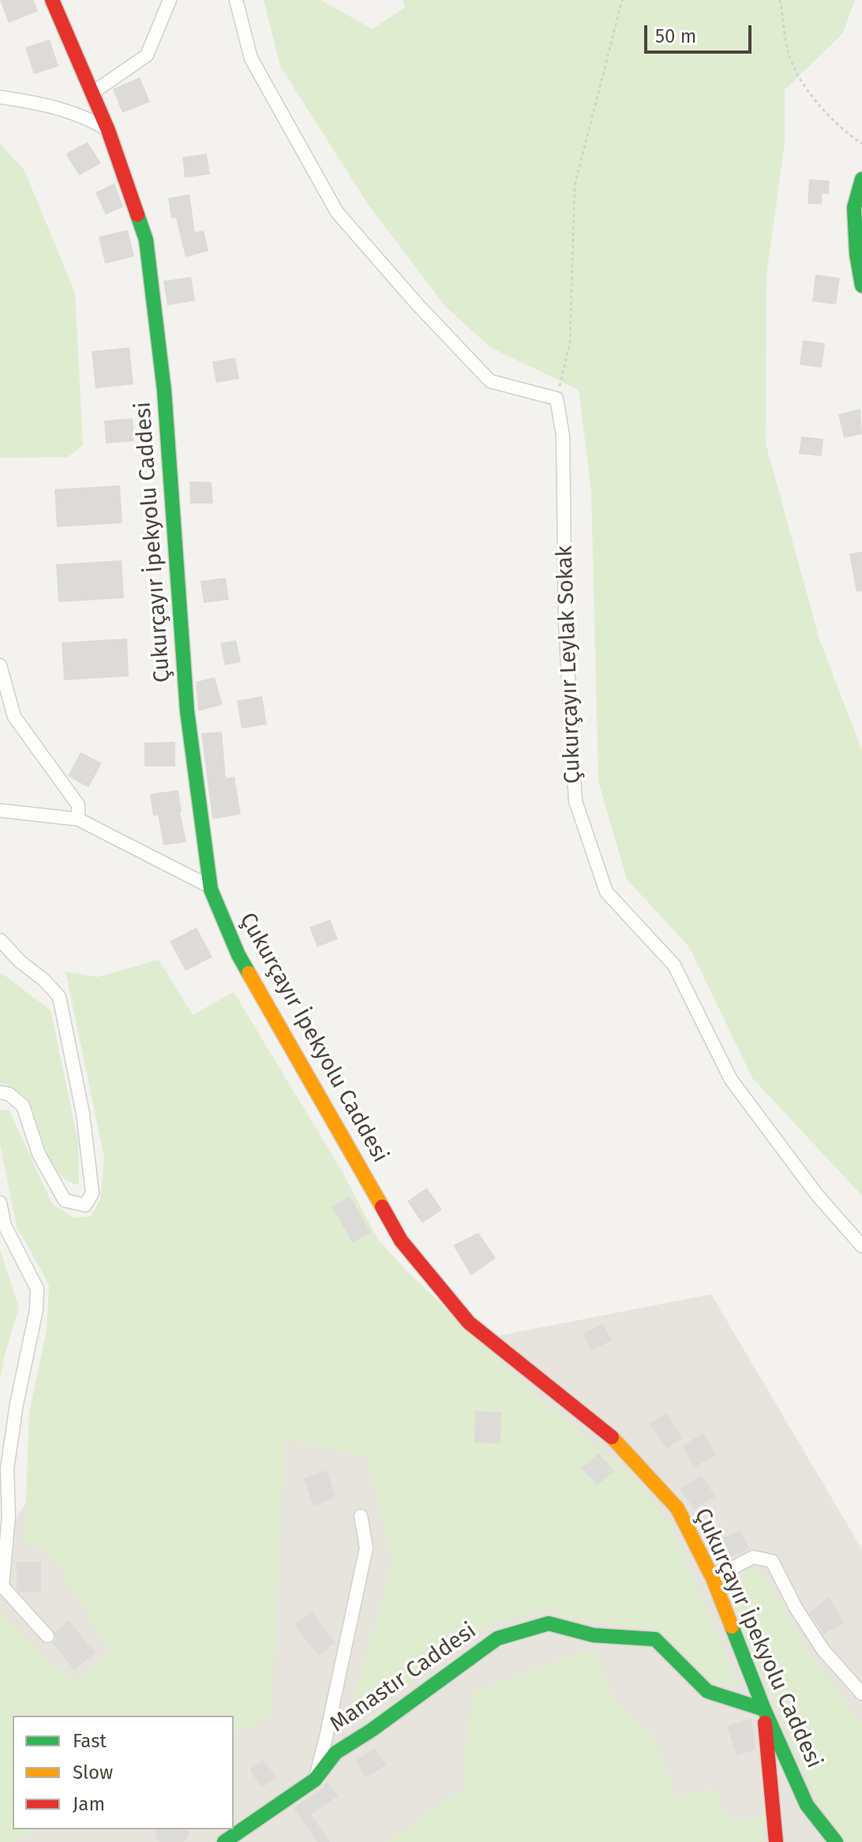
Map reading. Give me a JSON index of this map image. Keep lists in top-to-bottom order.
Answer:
{
  "streets": {
    "street": ["Çukurçayır İpekyolu Caddesi", "Çukurçayır Leylak Sokak", "Manastır Caddesi"]
  },
  "crossings": [
    ["Çukurçayır İpekyolu Caddesi", "Manastır Caddesi"]
  ],
  "legend": ["Fast", "Slow", "Jam"],
  "scale_bar": "50 m"
}
